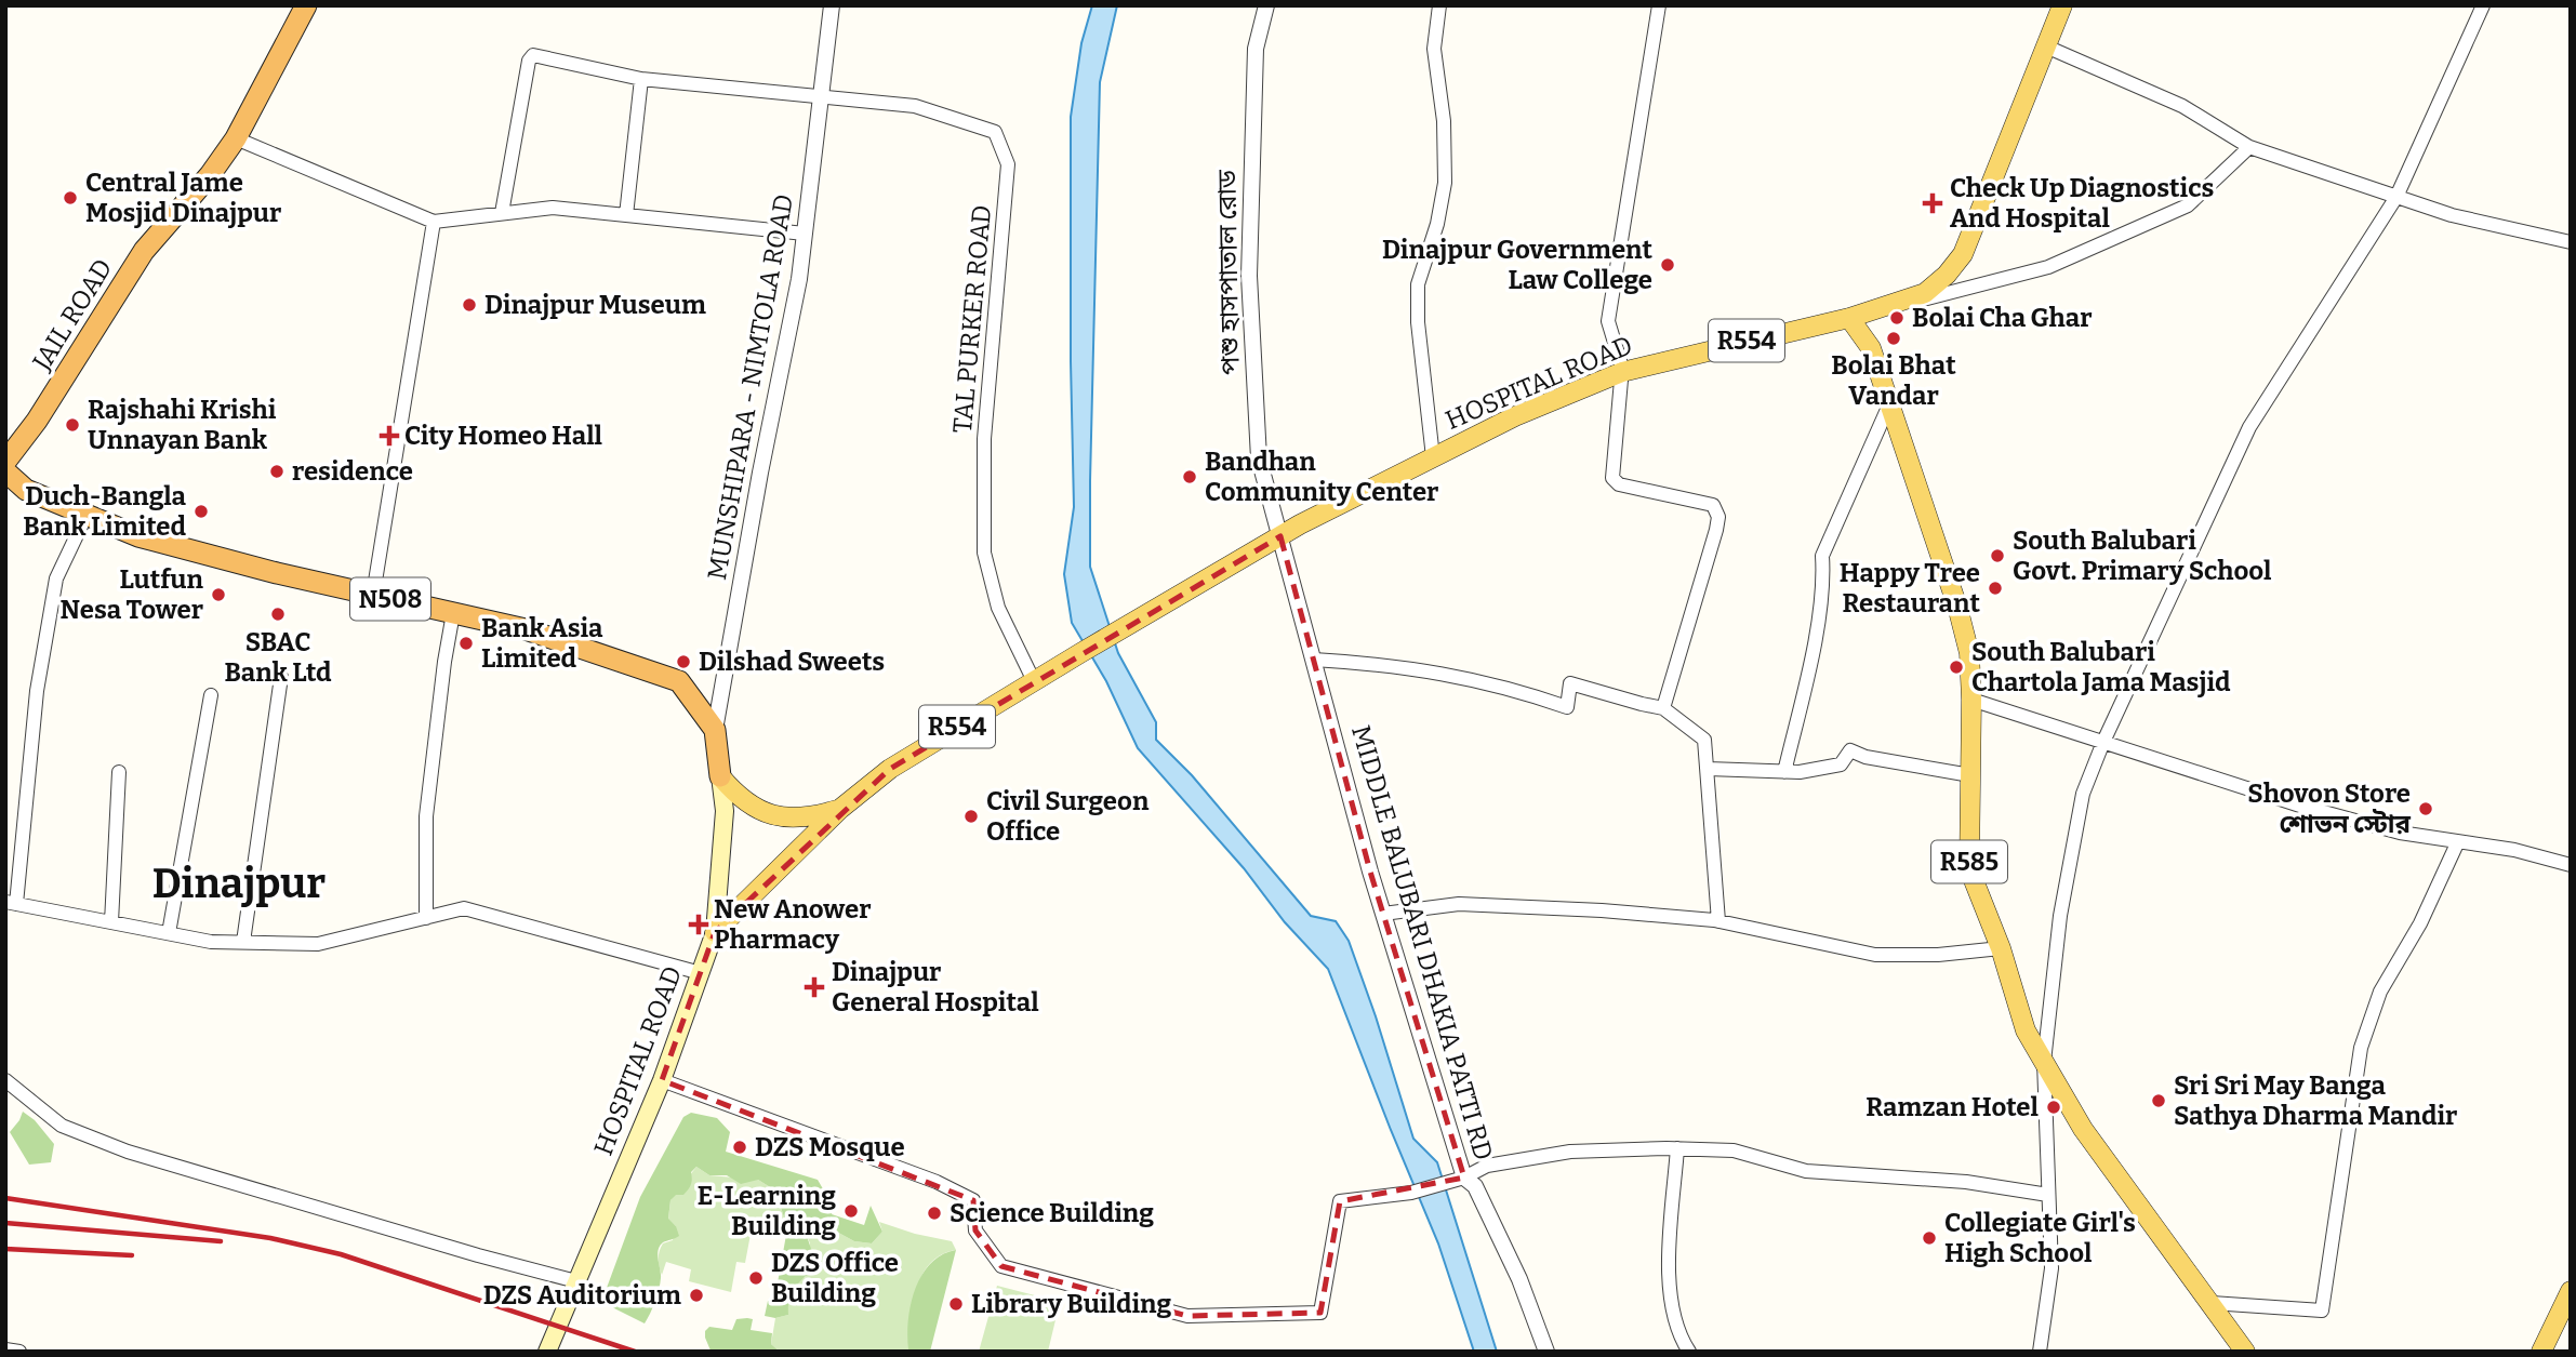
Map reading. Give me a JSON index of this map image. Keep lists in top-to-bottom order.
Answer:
{
  "streets": {
    "highway": ["JAIL ROAD", "N508"],
    "main road": ["R554", "HOSPITAL ROAD", "R585"],
    "street": [
      "পশু হাসপাতাল রোড",
      "TAL PURKER ROAD",
      "MUNSHIPARA - NIMTOLA ROAD",
      "MIDDLE BALUBARI DHAKIA PATTI RD"
    ]
  },
  "crossings": [
    ["পশু হাসপাতাল রোড", "HOSPITAL ROAD"],
    ["পশু হাসপাতাল রোড", "MIDDLE BALUBARI DHAKIA PATTI RD"],
    ["TAL PURKER ROAD", "R554"],
    ["TAL PURKER ROAD", "HOSPITAL ROAD"],
    ["TAL PURKER ROAD", "MUNSHIPARA - NIMTOLA ROAD"],
    ["R554", "HOSPITAL ROAD"],
    ["HOSPITAL ROAD", "R585"],
    ["HOSPITAL ROAD", "MIDDLE BALUBARI DHAKIA PATTI RD"],
    ["MUNSHIPARA - NIMTOLA ROAD", "N508"]
  ],
  "districts": ["Dinajpur"],
  "places": {
    "other": [
      "Central Jame Mosjid Dinajpur",
      "Dinajpur Government Law College",
      "Dinajpur Museum",
      "Bolai Cha Ghar",
      "Bolai Bhat Vandar",
      "Rajshahi Krishi Unnayan Bank",
      "residence",
      "Bandhan Community Center",
      "Duch-Bangla Bank Limited",
      "South Balubari Govt. Primary School",
      "Happy Tree Restaurant",
      "Lutfun Nesa Tower",
      "SBAC Bank Ltd",
      "Bank Asia Limited",
      "Dilshad Sweets",
      "South Balubari Chartola Jama Masjid",
      "Shovon Store শোভন স্টোর",
      "Civil Surgeon Office",
      "Sri Sri May Banga Sathya Dharma Mandir",
      "Ramzan Hotel",
      "DZS Mosque",
      "E-Learning Building",
      "Science Building",
      "Collegiate Girl's High School",
      "DZS Office Building",
      "DZS Auditorium",
      "Library Building"
    ],
    "health": [
      "Check Up Diagnostics And Hospital",
      "City Homeo Hall",
      "New Anower Pharmacy",
      "Dinajpur General Hospital"
    ]
  }
}
